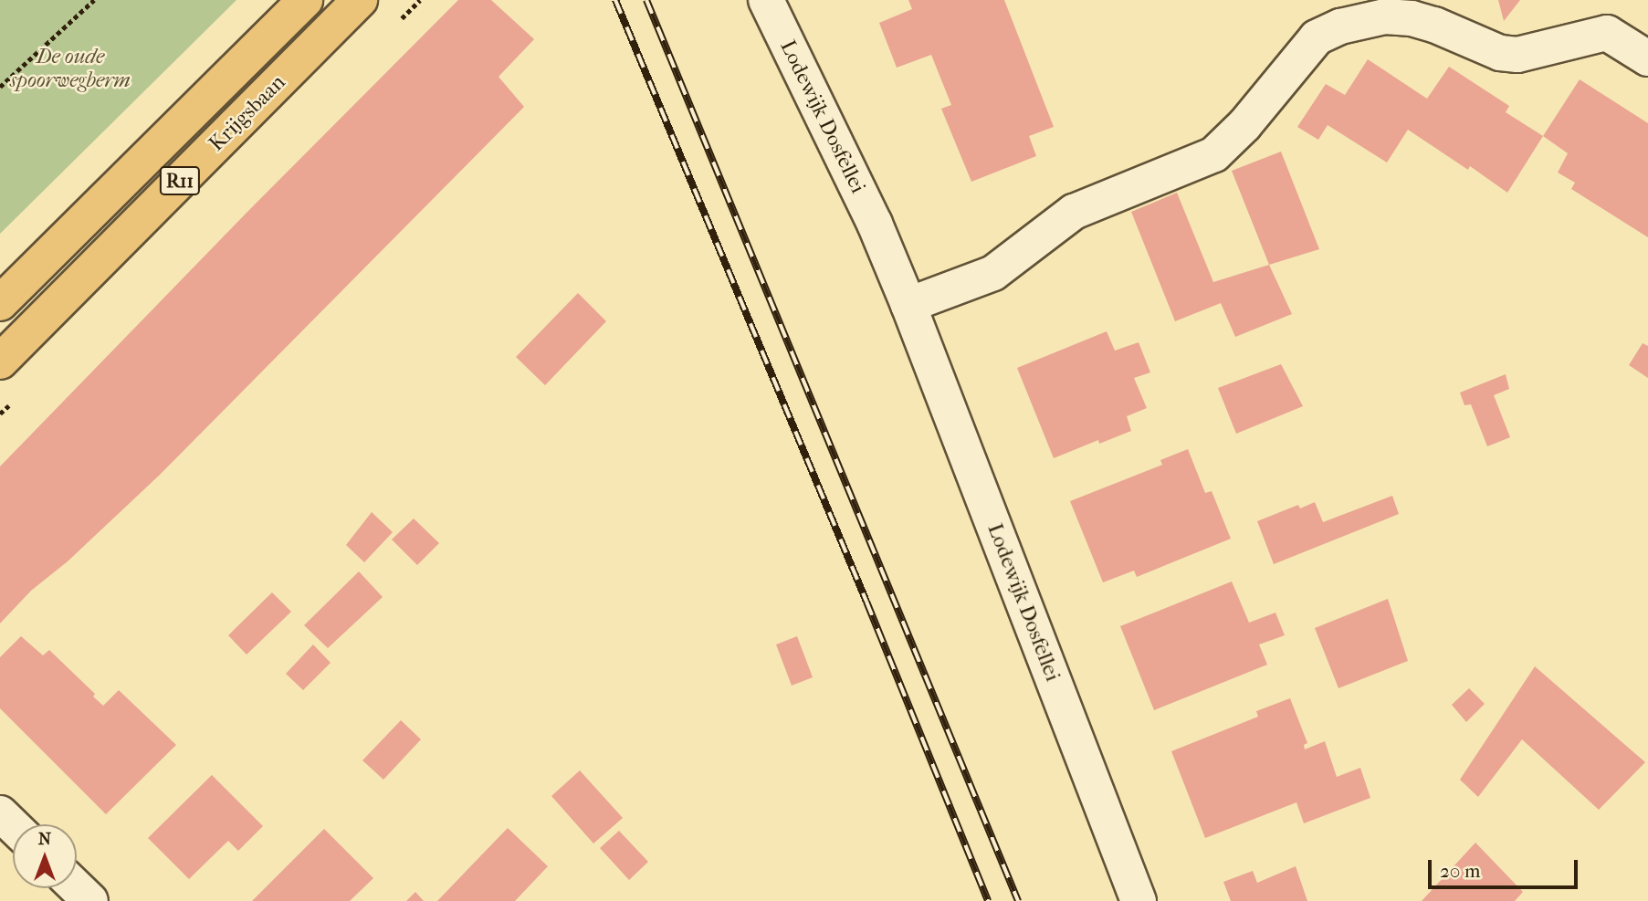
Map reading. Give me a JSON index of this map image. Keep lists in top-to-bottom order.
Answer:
{
  "streets": {
    "main road": ["Krijgsbaan", "R11"],
    "street": ["Lodewijk Dosfellei"]
  },
  "parks": ["De oude spoorwegberm"],
  "scale_bar": "20 m",
  "north": "top"
}
